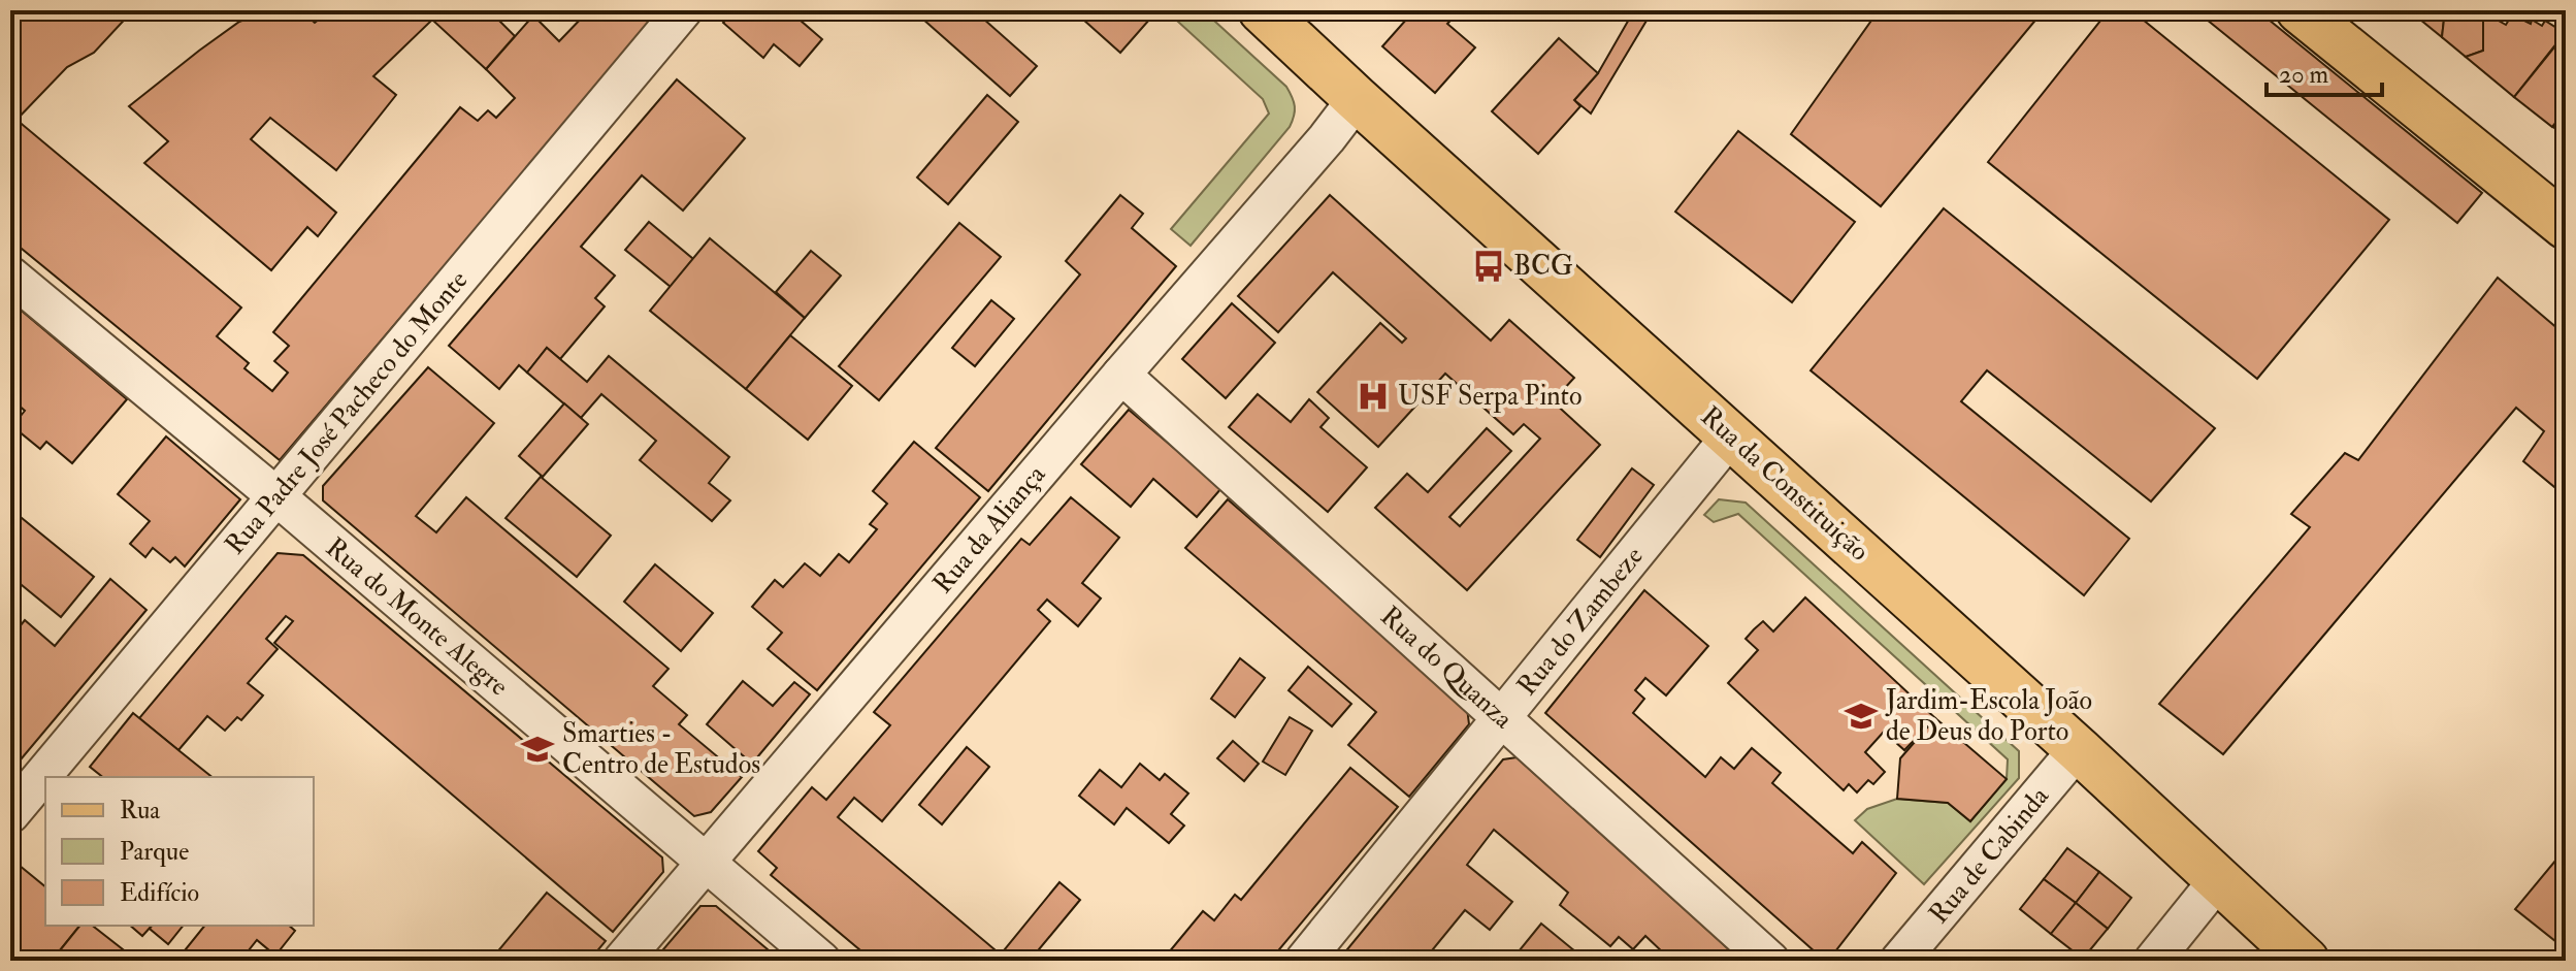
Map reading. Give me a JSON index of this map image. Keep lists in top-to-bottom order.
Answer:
{
  "streets": {
    "main road": ["Rua da Constituição"],
    "street": [
      "Rua Padre José Pacheco do Monte",
      "Rua da Aliança",
      "Rua do Monte Alegre",
      "Rua do Zambeze",
      "Rua do Quanza",
      "Rua de Cabinda"
    ]
  },
  "crossings": [
    ["Rua Padre José Pacheco do Monte", "Rua do Monte Alegre"],
    ["Rua da Constituição", "Rua da Aliança"],
    ["Rua da Constituição", "Rua do Zambeze"],
    ["Rua da Constituição", "Rua de Cabinda"],
    ["Rua da Aliança", "Rua do Monte Alegre"],
    ["Rua da Aliança", "Rua do Quanza"],
    ["Rua do Zambeze", "Rua do Quanza"]
  ],
  "places": {
    "bus stop": ["BCG"],
    "hospital": ["USF Serpa Pinto"],
    "school or university": ["Jardim-Escola João de Deus do Porto", "Smarties - Centro de Estudos"]
  },
  "legend": ["Rua", "Parque", "Edifício"],
  "scale_bar": "20 m"
}
